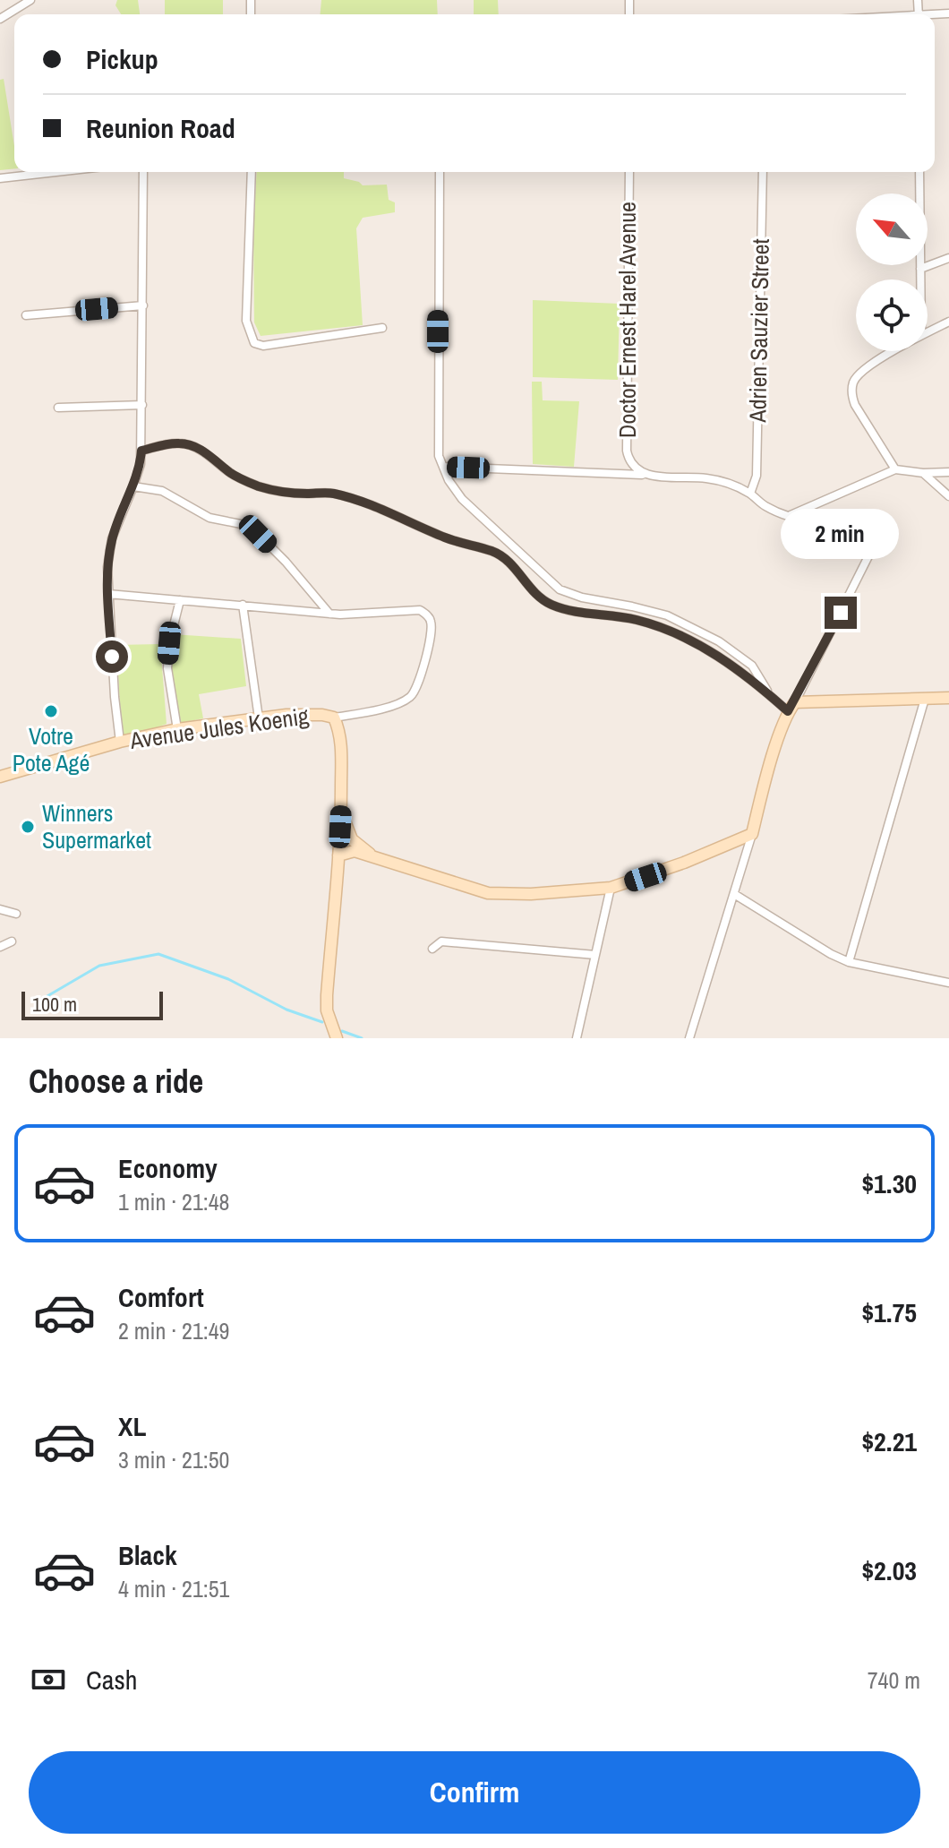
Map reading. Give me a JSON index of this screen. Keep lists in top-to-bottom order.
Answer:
{
  "streets": {
    "street": ["Doctor Ernest Harel Avenue", "Adrien Sauzier Street", "Avenue Jules Koenig"]
  },
  "places": ["Votre Pote Agé", "Winners Supermarket"],
  "scale_bar": "100 m",
  "north": "top left",
  "page": {
    "banner": ["Pickup", "Reunion Road"],
    "bubble": "2 min",
    "scale": "100 m",
    "heading": "Choose a ride",
    "list": [
      {
        "name": "Economy",
        "note": "1 min · 21:48",
        "value": "$1.30"
      },
      {
        "name": "Comfort",
        "note": "2 min · 21:49",
        "value": "$1.75"
      },
      {
        "name": "XL",
        "note": "3 min · 21:50",
        "value": "$2.21"
      },
      {
        "name": "Black",
        "note": "4 min · 21:51",
        "value": "$2.03"
      }
    ],
    "pay": ["Cash", "740 m"],
    "buttons": "Confirm"
  }
}
